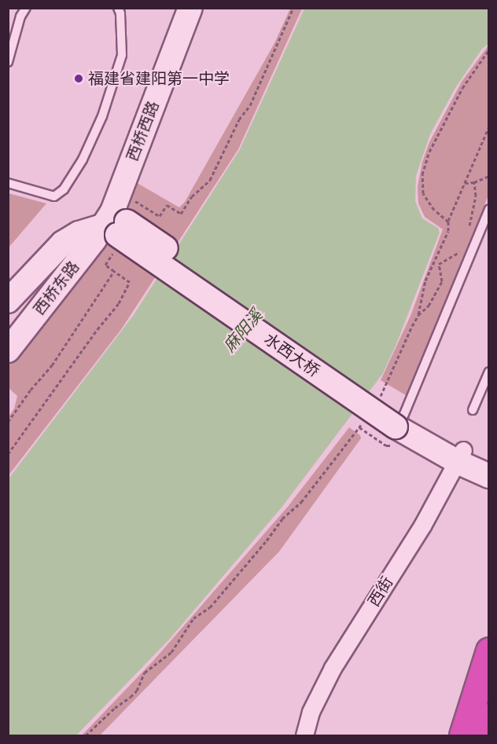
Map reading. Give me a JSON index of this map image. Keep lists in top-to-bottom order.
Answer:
{
  "streets": {
    "main road": ["西桥西路", "西桥东路", "水西大桥"],
    "street": ["西街"]
  },
  "crossings": [
    ["西桥西路", "西桥东路"],
    ["西桥西路", "水西大桥"],
    ["西桥东路", "水西大桥"],
    ["水西大桥", "西街"]
  ],
  "water": ["麻阳溪"],
  "places": ["福建省建阳第一中学"]
}
